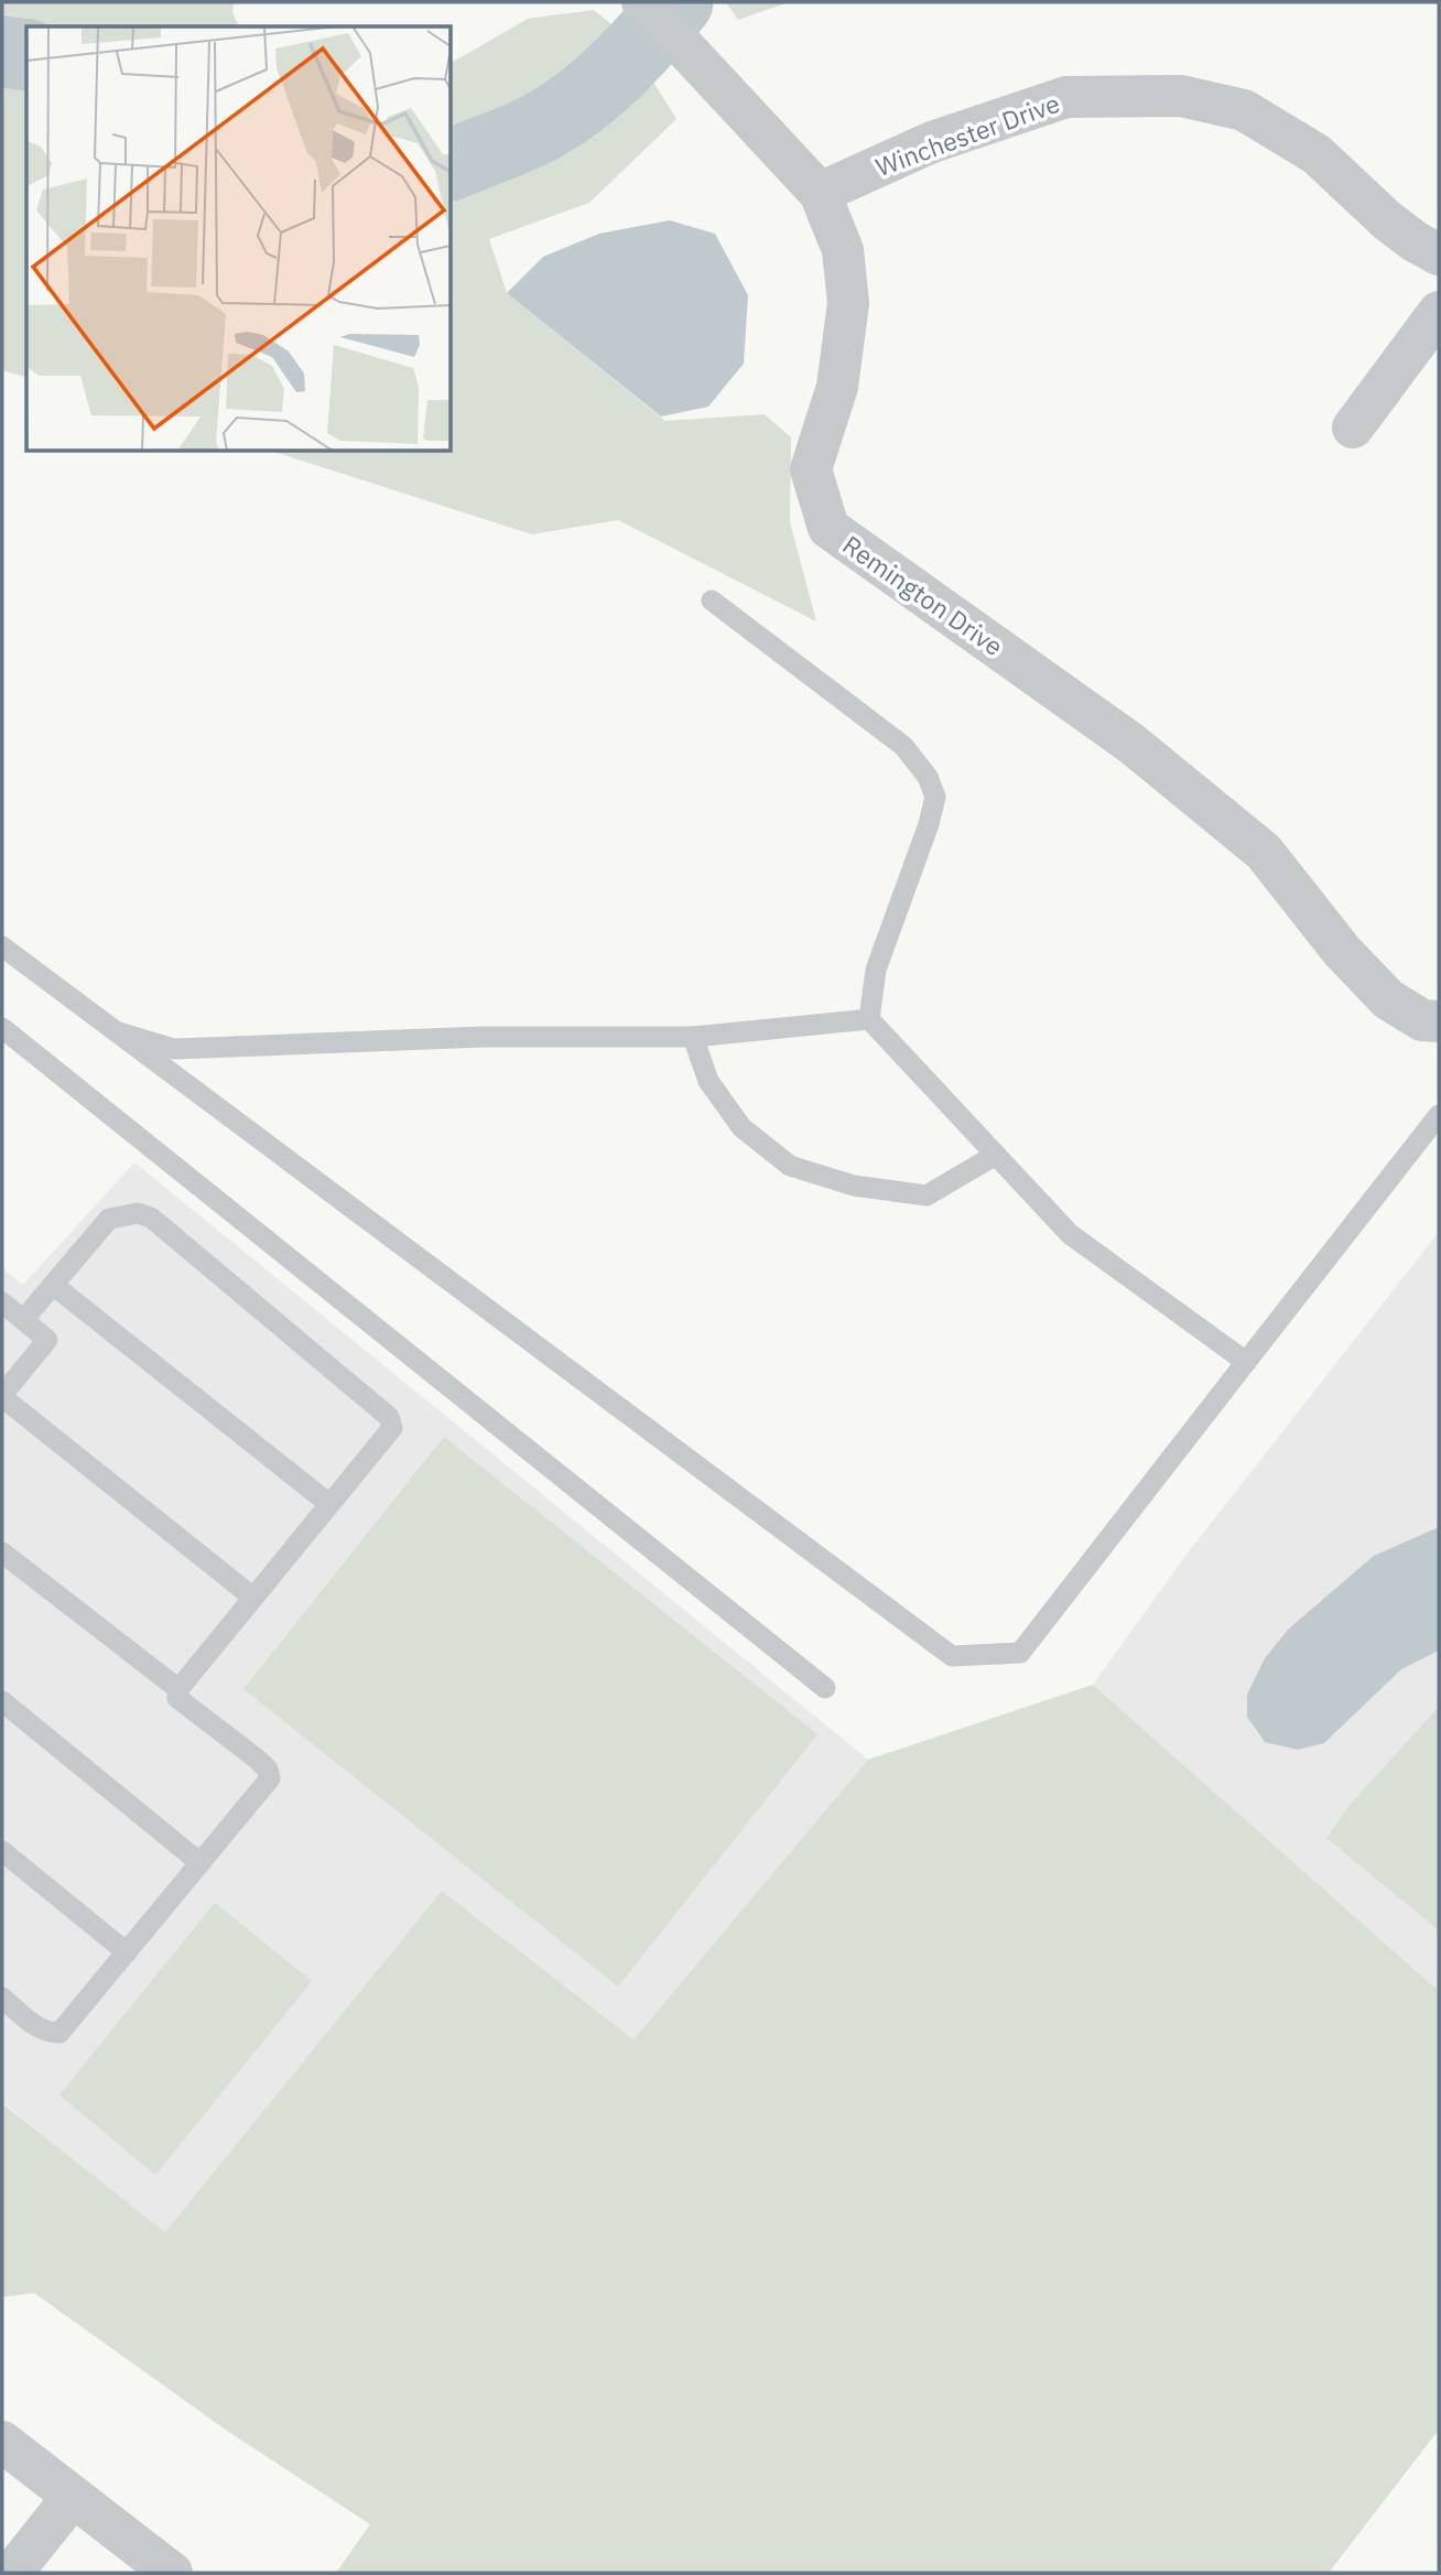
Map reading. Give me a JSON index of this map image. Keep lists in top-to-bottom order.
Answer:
{
  "streets": {
    "street": ["Winchester Drive", "Remington Drive"]
  },
  "crossings": [
    ["Winchester Drive", "Remington Drive"]
  ]
}
